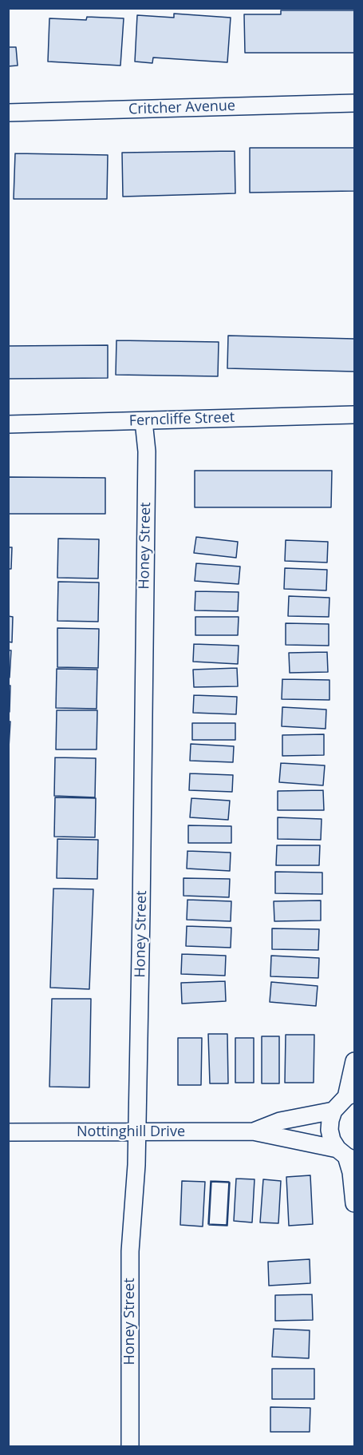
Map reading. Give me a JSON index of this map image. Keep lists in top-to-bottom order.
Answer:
{
  "streets": {
    "street": [
      "Critcher Avenue",
      "Ferncliffe Street",
      "Honey Street",
      "Nottinghill Drive"
    ]
  },
  "crossings": [
    ["Ferncliffe Street", "Honey Street"],
    ["Honey Street", "Nottinghill Drive"]
  ]
}
